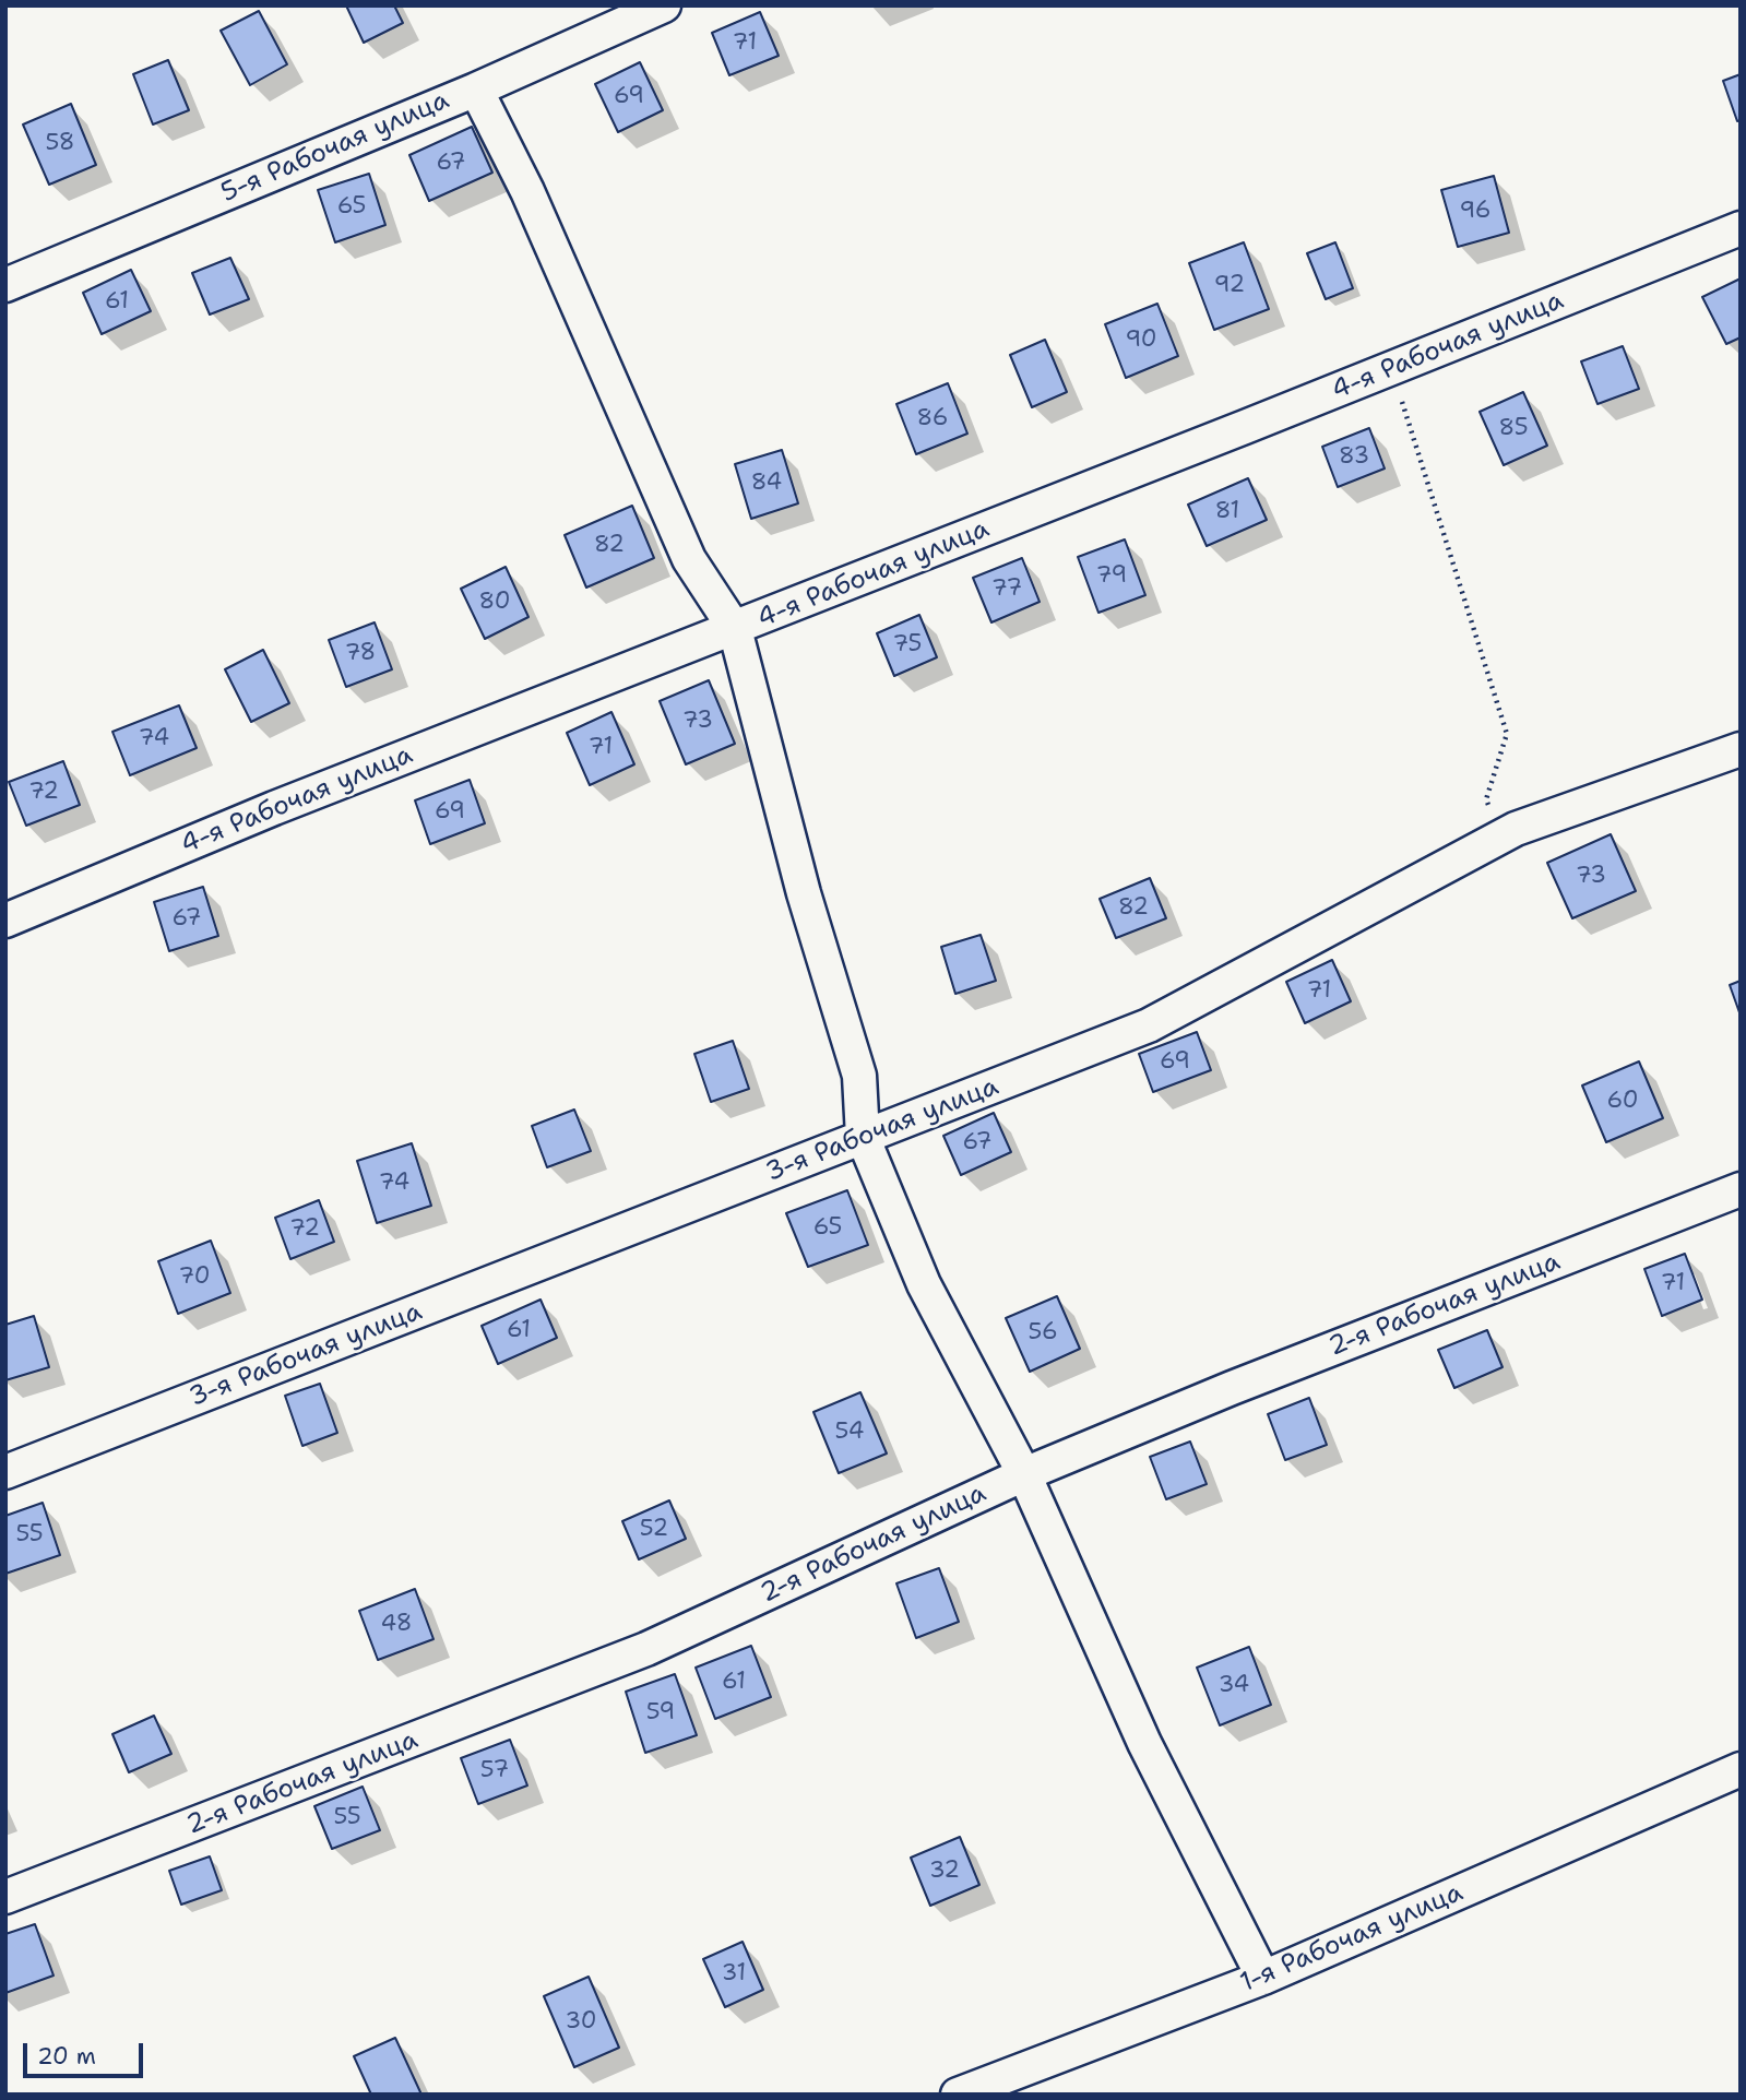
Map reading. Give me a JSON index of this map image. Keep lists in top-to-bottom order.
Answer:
{
  "streets": {
    "street": [
      "5-я Рабочая улица",
      "4-я Рабочая улица",
      "3-я Рабочая улица",
      "2-я Рабочая улица",
      "1-я Рабочая улица"
    ]
  },
  "house_numbers": [
    "71",
    "69",
    "58",
    "67",
    "65",
    "96",
    "92",
    "61",
    "90",
    "86",
    "85",
    "83",
    "84",
    "81",
    "82",
    "79",
    "77",
    "80",
    "75",
    "78",
    "73",
    "74",
    "71",
    "72",
    "69",
    "73",
    "82",
    "67",
    "71",
    "69",
    "60",
    "67",
    "74",
    "65",
    "72",
    "70",
    "71",
    "61",
    "56",
    "54",
    "52",
    "55",
    "48",
    "61",
    "34",
    "59",
    "57",
    "55",
    "32",
    "31",
    "30"
  ],
  "scale_bar": "20 m"
}
